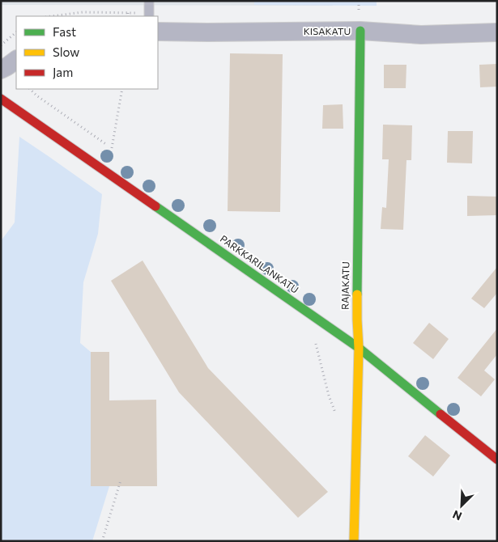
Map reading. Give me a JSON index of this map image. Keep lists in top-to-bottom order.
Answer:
{
  "streets": {
    "street": ["KISAKATU", "PARKKARILANKATU", "RAJAKATU"]
  },
  "crossings": [
    ["KISAKATU", "RAJAKATU"],
    ["PARKKARILANKATU", "RAJAKATU"]
  ],
  "legend": ["Fast", "Slow", "Jam"],
  "north": "bottom left"
}
